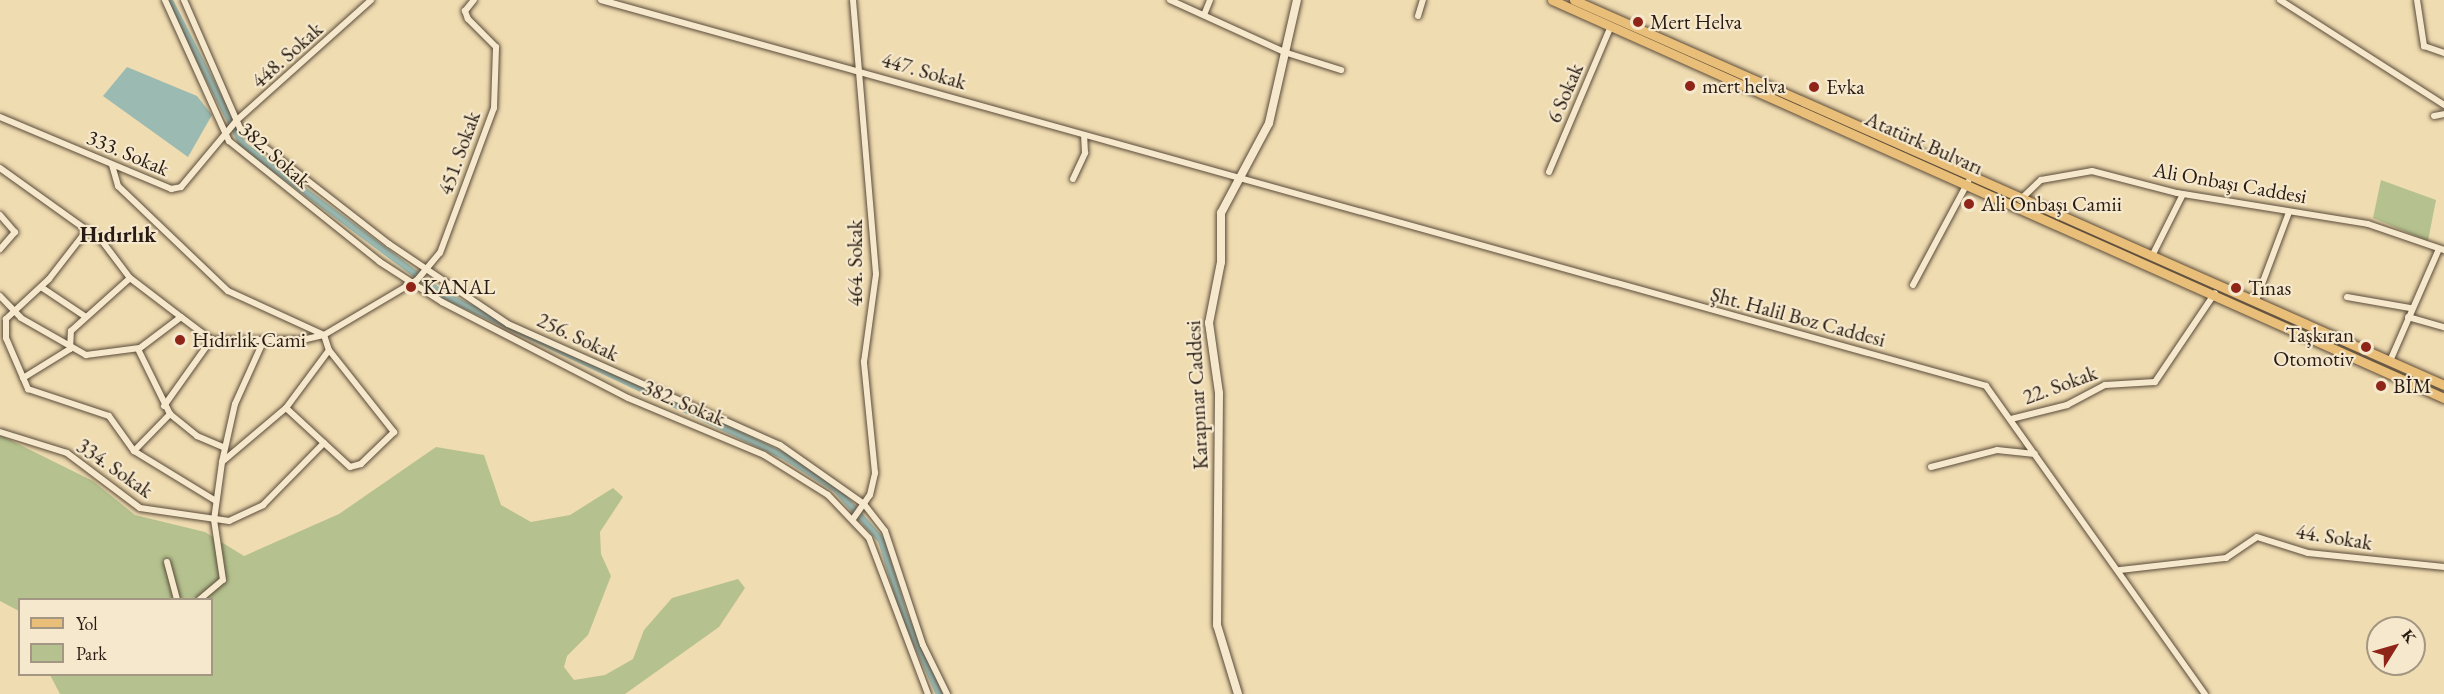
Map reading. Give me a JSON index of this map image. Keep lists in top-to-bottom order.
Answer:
{
  "streets": {
    "main road": ["Atatürk Bulvarı"],
    "street": [
      "448. Sokak",
      "447. Sokak",
      "6 Sokak",
      "333. Sokak",
      "451. Sokak",
      "382. Sokak",
      "Ali Onbaşı Caddesi",
      "464. Sokak",
      "Şht. Halil Boz Caddesi",
      "256. Sokak",
      "22. Sokak",
      "Karapınar Caddesi",
      "334. Sokak",
      "44. Sokak"
    ]
  },
  "crossings": [
    ["448. Sokak", "333. Sokak"],
    ["448. Sokak", "382. Sokak"],
    ["448. Sokak", "256. Sokak"],
    ["447. Sokak", "464. Sokak"],
    ["447. Sokak", "Şht. Halil Boz Caddesi"],
    ["447. Sokak", "Karapınar Caddesi"],
    ["6 Sokak", "Atatürk Bulvarı"],
    ["Atatürk Bulvarı", "Ali Onbaşı Caddesi"],
    ["Atatürk Bulvarı", "22. Sokak"],
    ["333. Sokak", "382. Sokak"],
    ["451. Sokak", "382. Sokak"],
    ["451. Sokak", "256. Sokak"],
    ["382. Sokak", "464. Sokak"],
    ["464. Sokak", "256. Sokak"],
    ["Şht. Halil Boz Caddesi", "22. Sokak"],
    ["Şht. Halil Boz Caddesi", "Karapınar Caddesi"],
    ["Şht. Halil Boz Caddesi", "44. Sokak"]
  ],
  "districts": ["Hıdırlık"],
  "places": [
    "Mert Helva",
    "mert helva",
    "Evka",
    "Ali Onbaşı Camii",
    "KANAL",
    "Tınas",
    "Hıdırlık Cami",
    "Taşkıran Otomotiv",
    "BİM"
  ],
  "legend": ["Yol", "Park"],
  "north": "top right"
}
